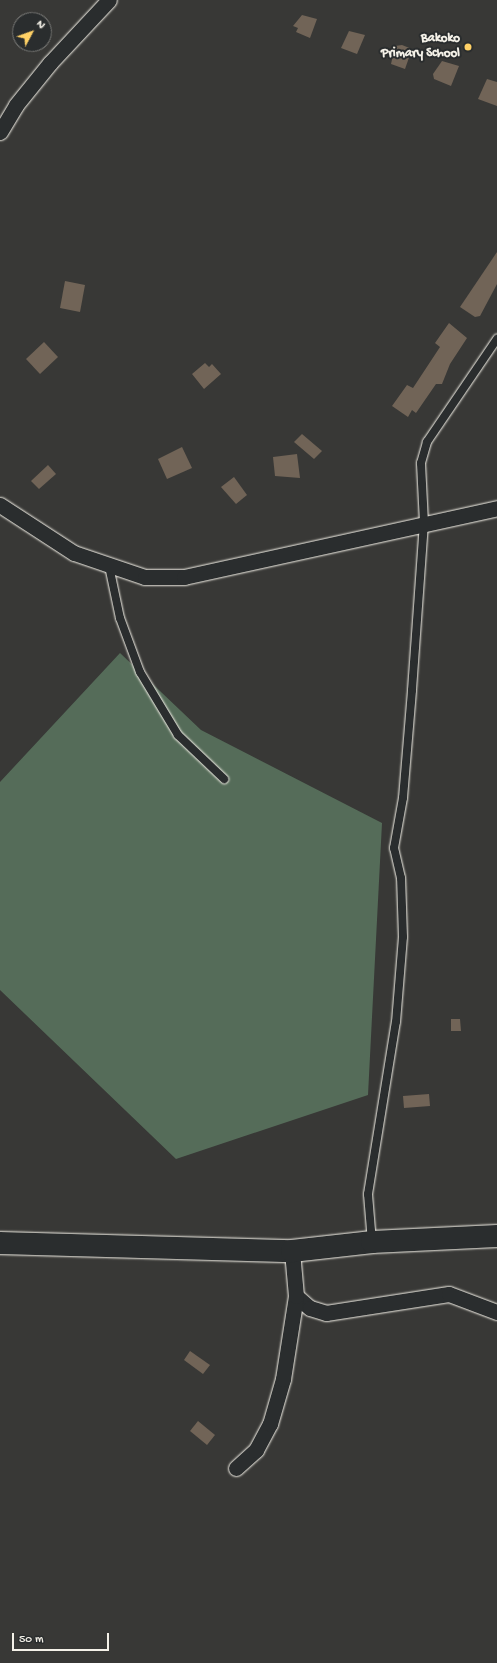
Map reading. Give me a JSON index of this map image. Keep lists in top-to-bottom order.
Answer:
{
  "places": ["Bakoko Primary School"],
  "scale_bar": "50 m",
  "north": "top right"
}
